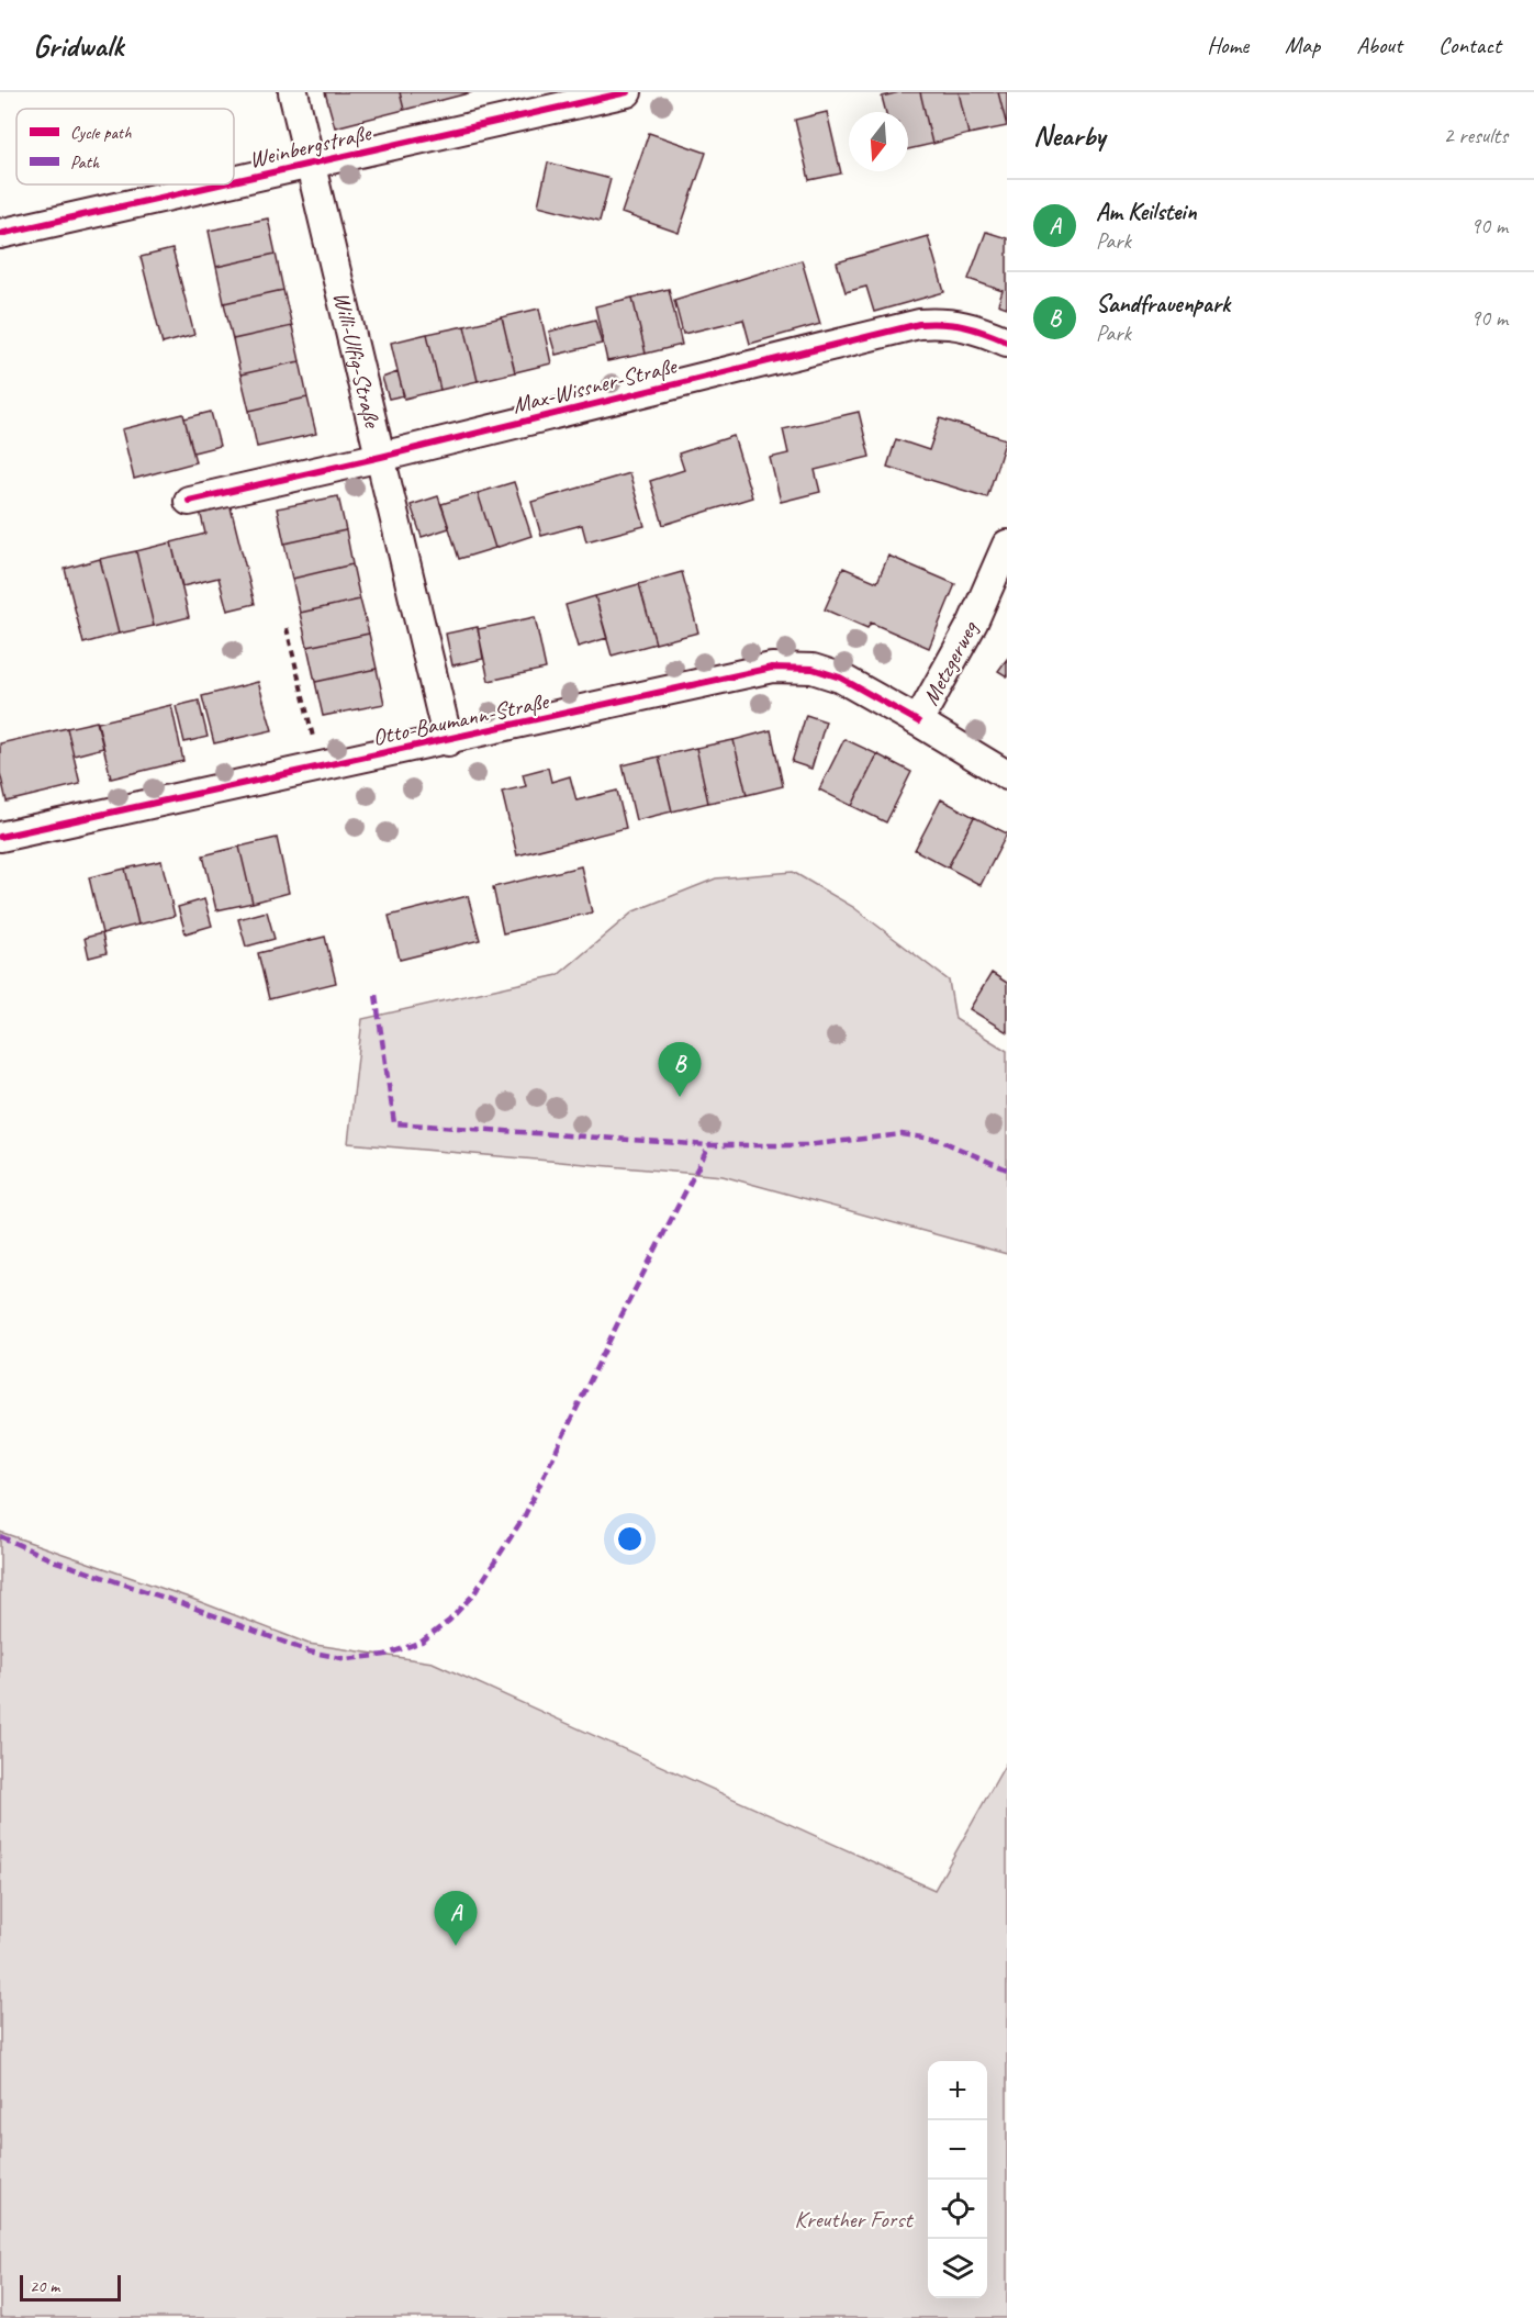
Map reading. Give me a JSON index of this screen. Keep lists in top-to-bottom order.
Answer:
{
  "streets": {
    "street": [
      "Weinbergstraße",
      "Willi-Ulfig-Straße",
      "Max-Wissner-Straße",
      "Metzgerweg",
      "Otto-Baumann-Straße"
    ]
  },
  "crossings": [
    ["Weinbergstraße", "Willi-Ulfig-Straße"],
    ["Willi-Ulfig-Straße", "Max-Wissner-Straße"],
    ["Willi-Ulfig-Straße", "Otto-Baumann-Straße"],
    ["Metzgerweg", "Otto-Baumann-Straße"]
  ],
  "parks": ["Kreuther Forst"],
  "legend": ["Cycle path", "Path"],
  "scale_bar": "20 m",
  "north": "bottom",
  "page": {
    "header": "Gridwalk",
    "nav": [
      "Home",
      "Map",
      "About",
      "Contact"
    ],
    "heading": ["Nearby", "2 results"],
    "list": [
      {
        "mark": "A",
        "name": "Am Keilstein",
        "note": "Park",
        "value": "90 m"
      },
      {
        "mark": "B",
        "name": "Sandfrauenpark",
        "note": "Park",
        "value": "90 m"
      }
    ],
    "pins": ["B", "A"],
    "map_buttons": ["+", "−"],
    "scale": "20 m"
  }
}
